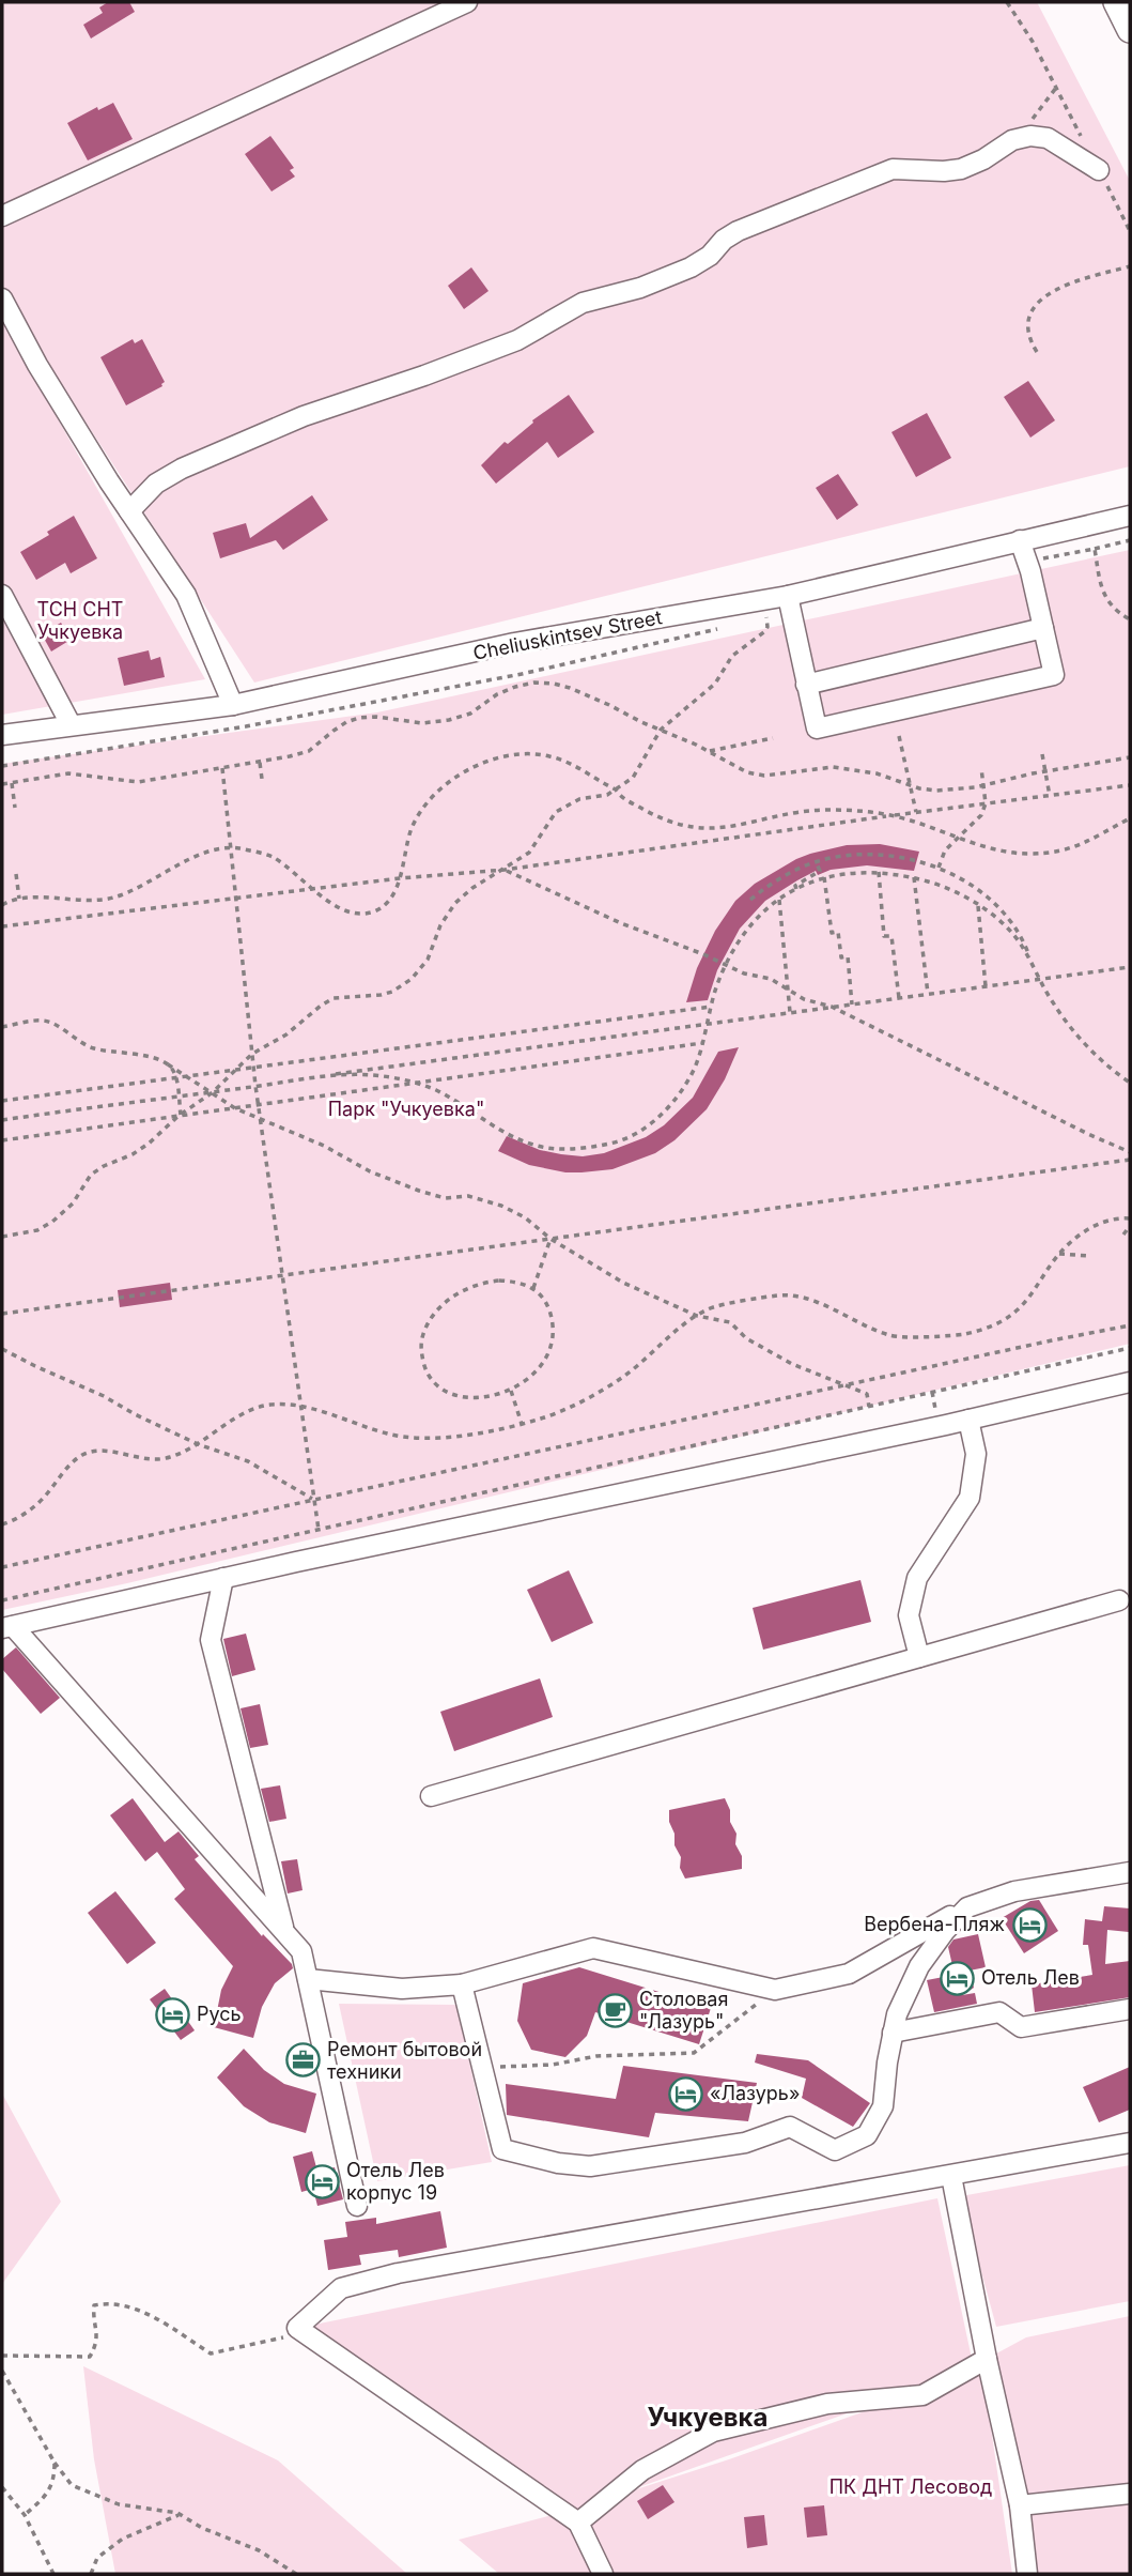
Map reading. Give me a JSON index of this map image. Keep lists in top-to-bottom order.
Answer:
{
  "streets": {
    "street": ["Cheliuskintsev Street"]
  },
  "districts": ["Учкуевка"],
  "parks": ["ТСН СНТ Учкуевка", "Парк \"Учкуевка\"", "ПК ДНТ Лесовод"],
  "places": {
    "hotel": [
      "Вербена-Пляж",
      "Отель Лев",
      "Русь",
      "«Лазурь»",
      "Отель Лев корпус 19"
    ],
    "cafe": ["Столовая \"Лазурь\""],
    "office": ["Ремонт бытовой техники"]
  }
}
